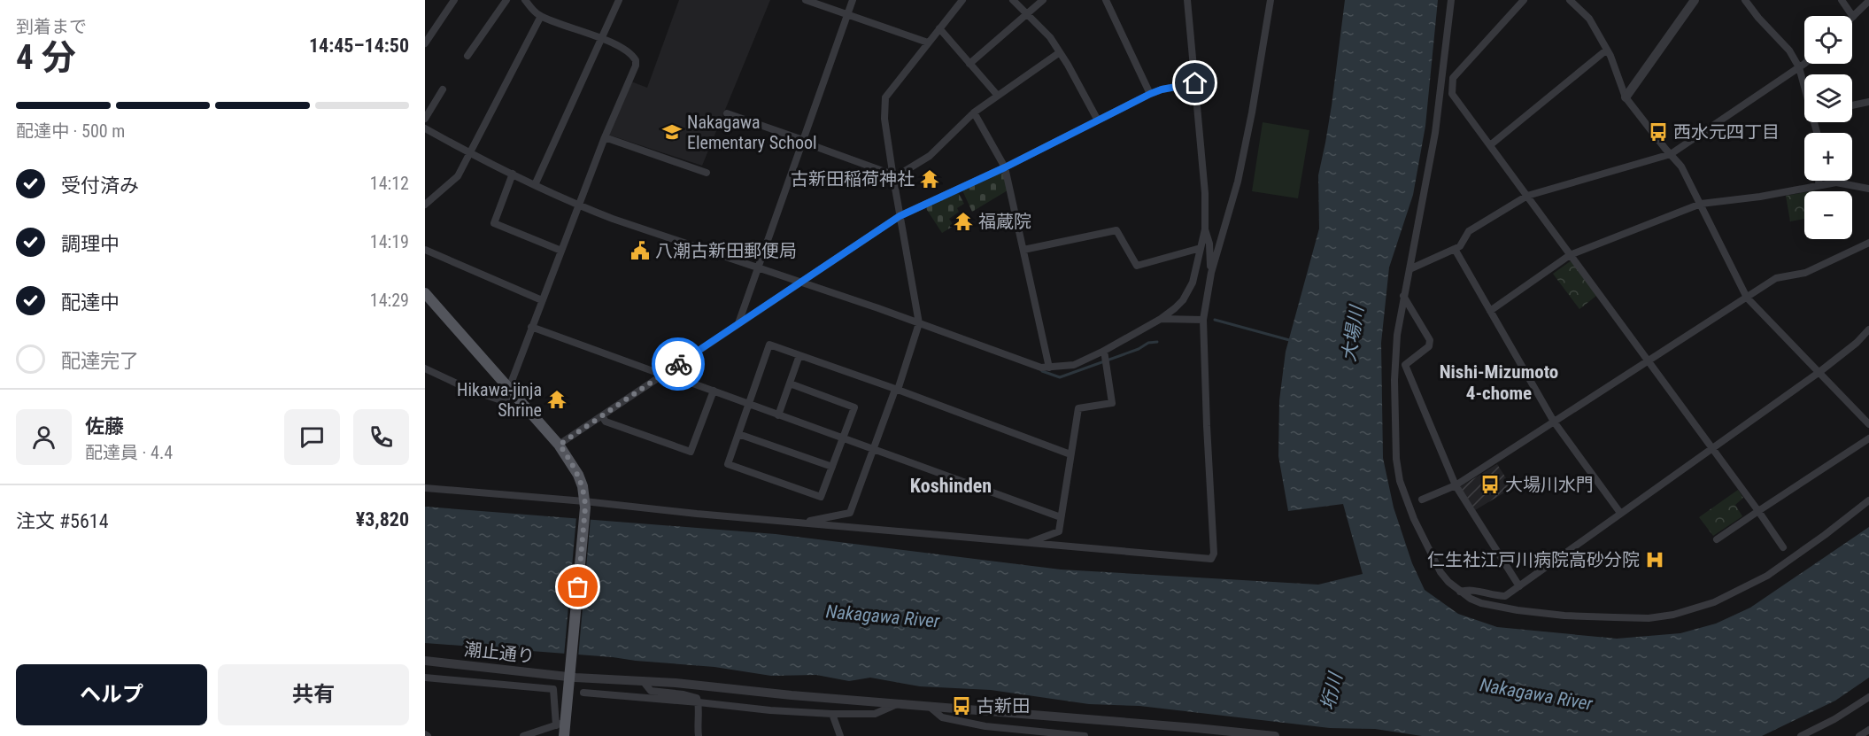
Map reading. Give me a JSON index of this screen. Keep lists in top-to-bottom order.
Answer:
{
  "streets": {
    "street": ["潮止通り"]
  },
  "districts": ["Nishi-Mizumoto 4-chome", "Koshinden"],
  "water": ["大場川", "Nakagawa River", "垳川"],
  "places": {
    "school or university": ["Nakagawa Elementary School"],
    "bus stop": ["西水元四丁目", "大場川水門", "古新田"],
    "temple": ["古新田稲荷神社", "福蔵院", "Hikawa-jinja Shrine"],
    "public building": ["八潮古新田郵便局"],
    "hospital": ["仁生社江戸川病院高砂分院"]
  },
  "page": {
    "heading": ["4 分", "到着まで", "14:45–14:50"],
    "panel": [
      "佐藤",
      "配達員 · 4.4",
      "注文 #5614",
      "¥3,820"
    ],
    "map_buttons": ["+", "−"],
    "bar": "配達中 · 500 m",
    "list": [
      ["受付済み", "14:12"],
      ["調理中", "14:19"],
      ["配達中", "14:29"],
      "配達完了"
    ],
    "buttons": ["ヘルプ", "共有"]
  }
}
